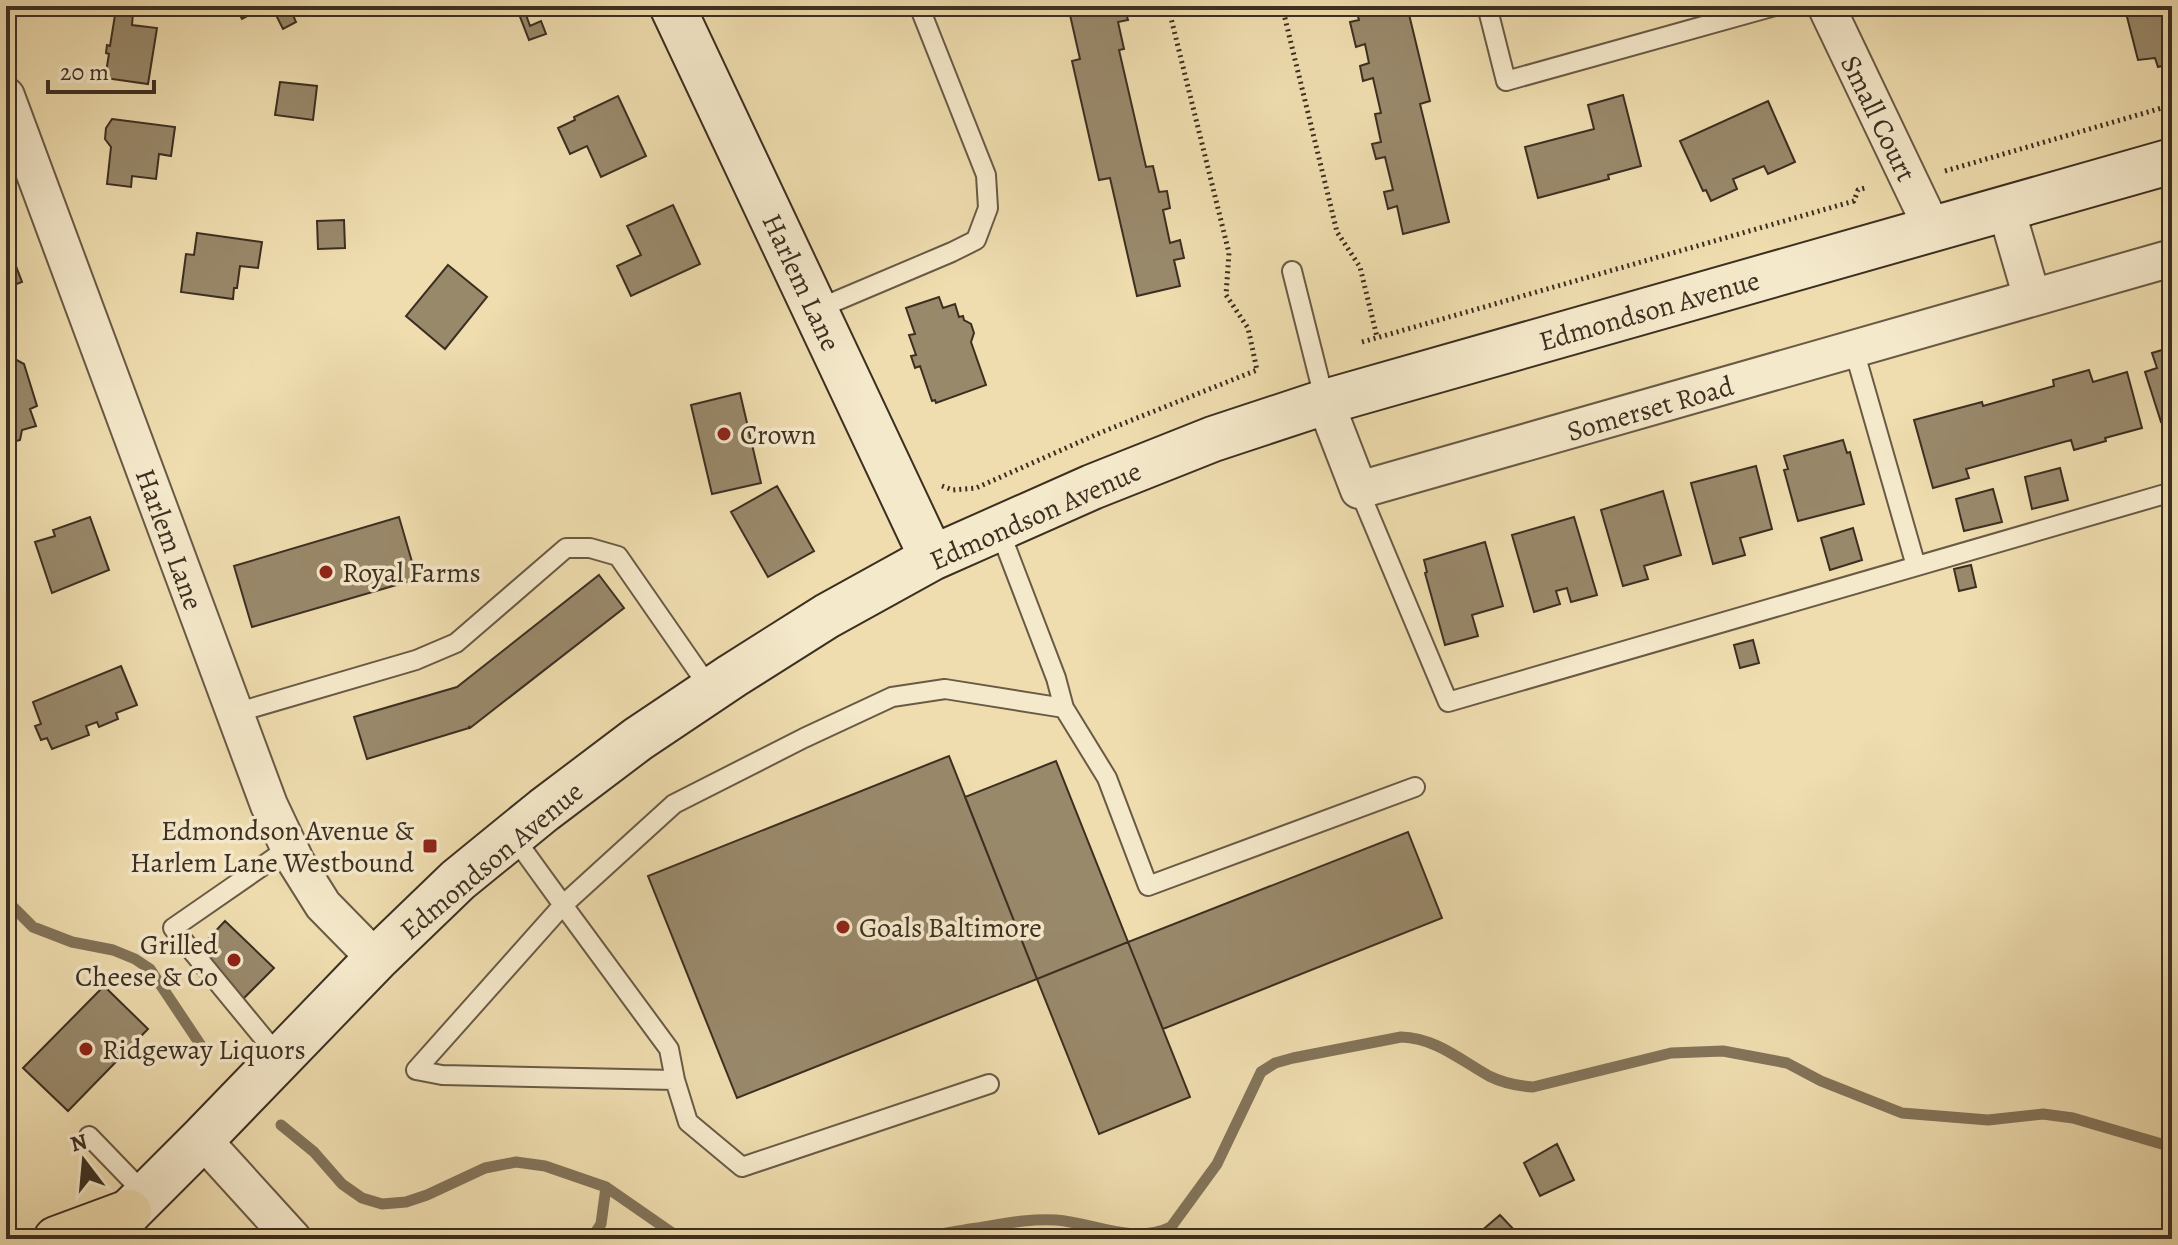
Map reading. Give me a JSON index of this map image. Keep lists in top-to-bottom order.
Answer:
{
  "streets": {
    "main road": ["Harlem Lane", "Edmondson Avenue"],
    "street": ["Small Court", "Somerset Road"]
  },
  "crossings": [
    ["Small Court", "Edmondson Avenue"],
    ["Harlem Lane", "Edmondson Avenue"]
  ],
  "places": {
    "other": [
      "Crown",
      "Royal Farms",
      "Goals Baltimore",
      "Grilled Cheese & Co",
      "Ridgeway Liquors"
    ],
    "transit": ["Edmondson Avenue & Harlem Lane Westbound"]
  },
  "scale_bar": "20 m",
  "north": "top"
}
